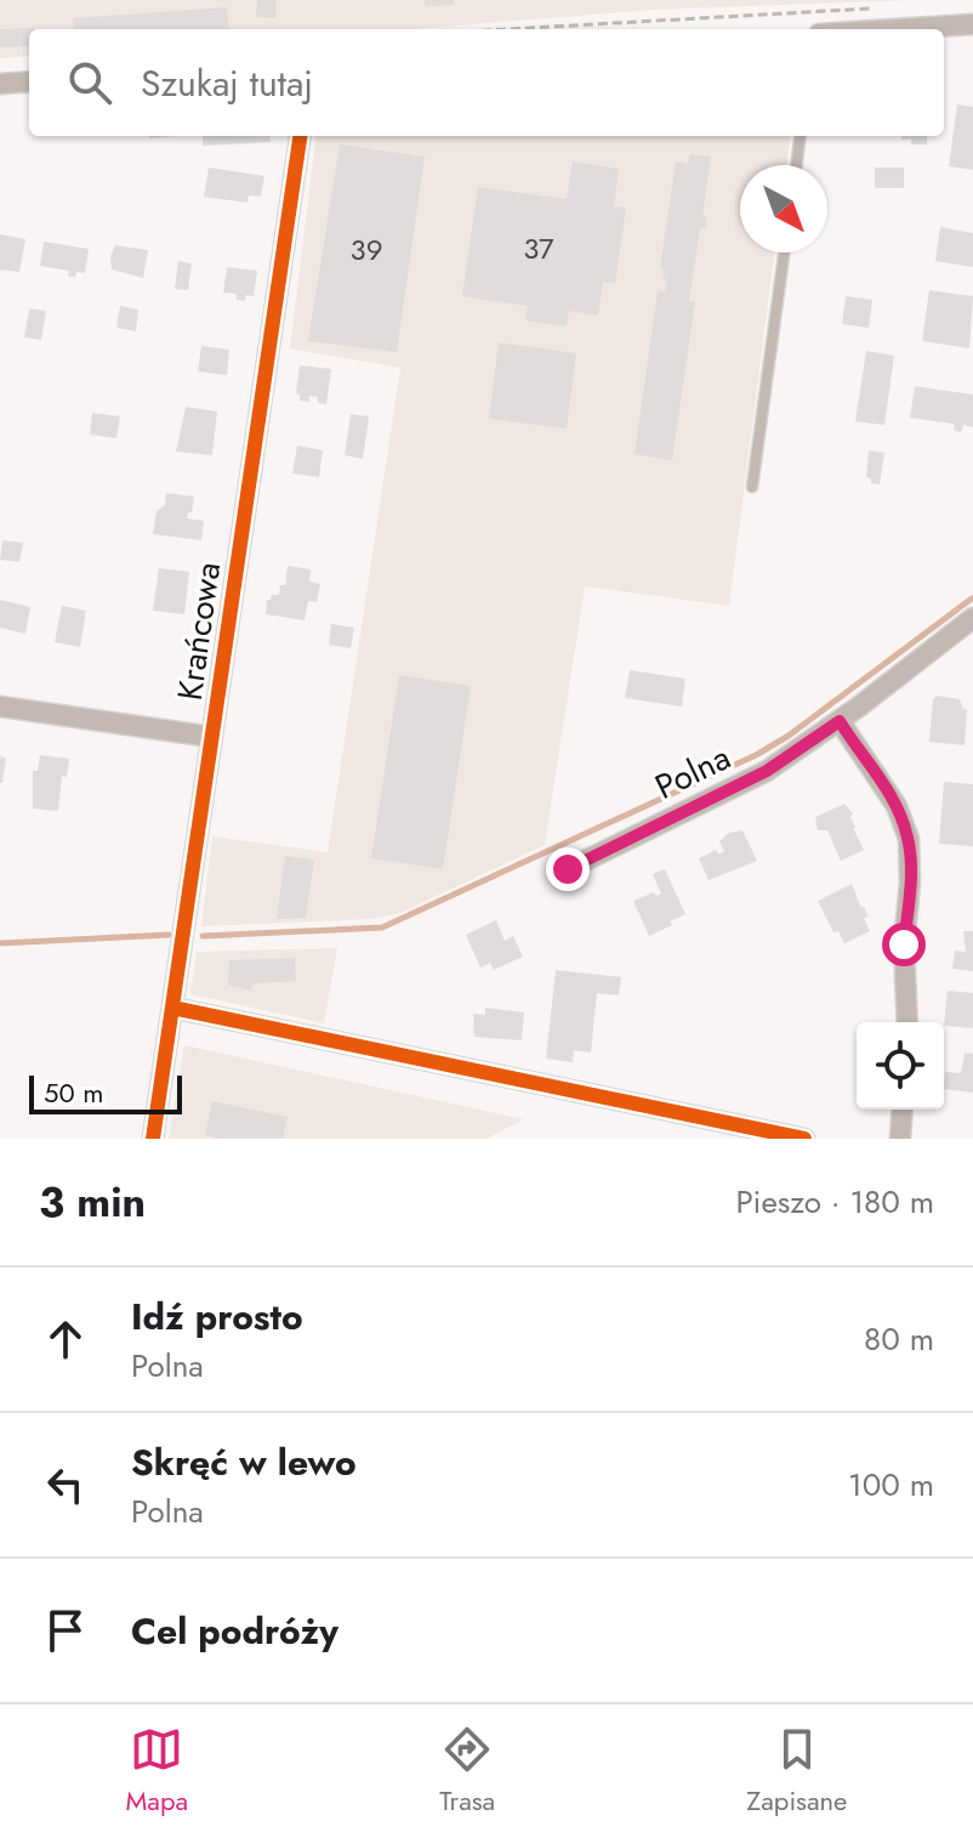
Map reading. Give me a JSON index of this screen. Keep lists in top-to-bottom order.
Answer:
{
  "streets": {
    "street": ["Krańcowa", "Polna"]
  },
  "house_numbers": ["37", "39"],
  "scale_bar": "50 m",
  "north": "bottom right",
  "page": {
    "search": "Szukaj tutaj",
    "scale": "50 m",
    "heading": ["3 min", "Pieszo · 180 m"],
    "list": [
      ["Idź prosto", "Polna", "80 m"],
      ["Skręć w lewo", "Polna", "100 m"],
      "Cel podróży"
    ],
    "nav": ["Mapa", "Trasa", "Zapisane"]
  }
}
